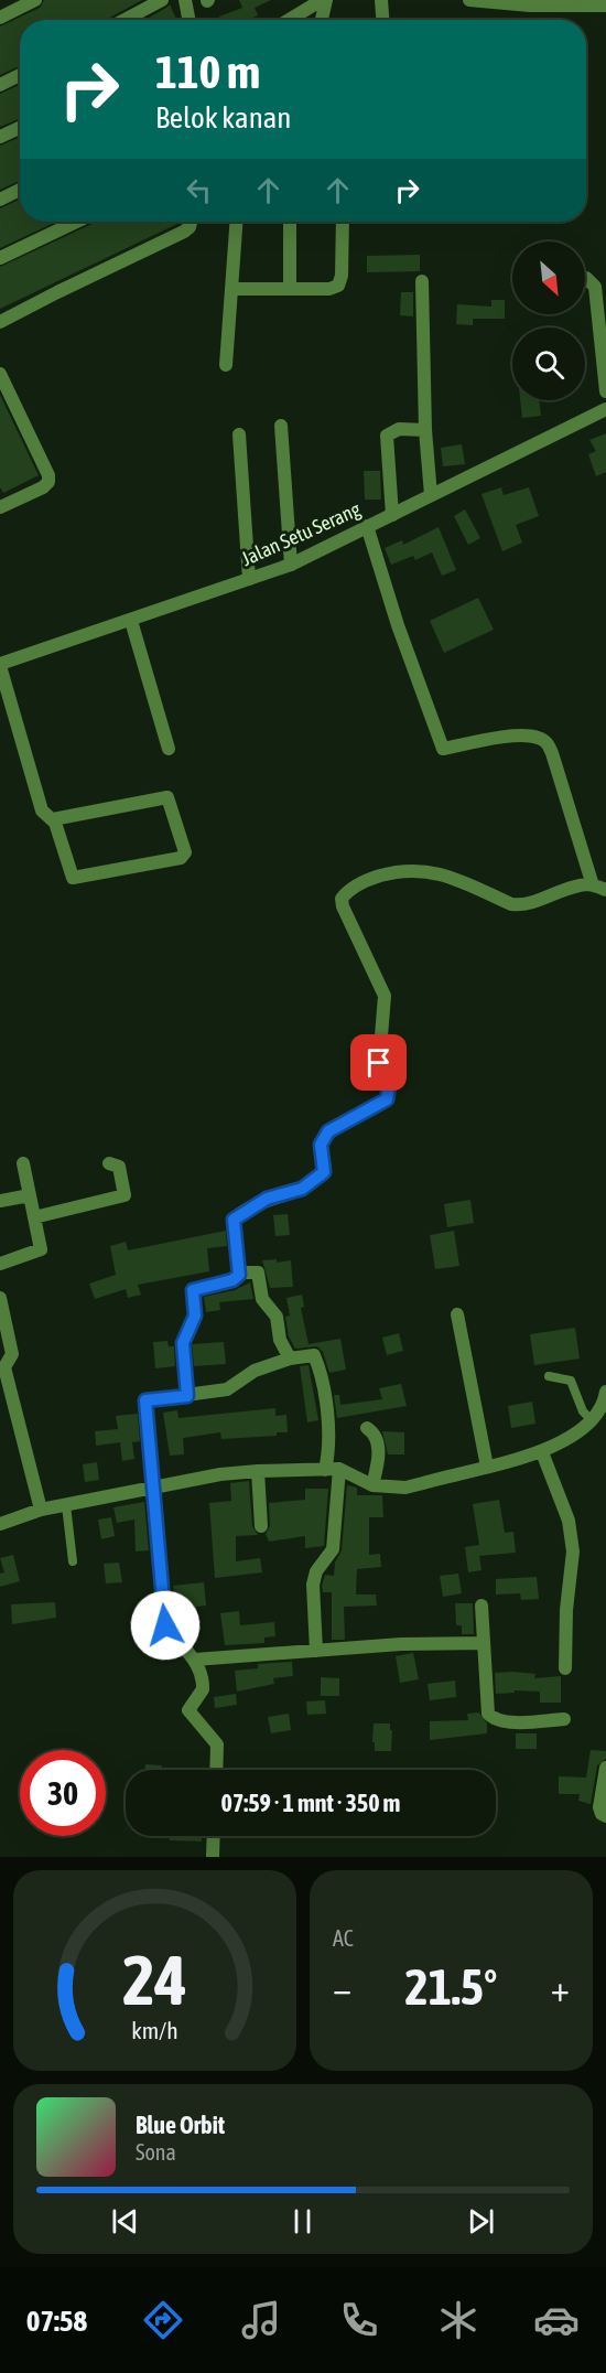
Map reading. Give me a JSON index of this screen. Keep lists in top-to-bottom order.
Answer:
{
  "streets": {
    "street": ["Jalan Setu Serang"]
  },
  "north": "bottom right",
  "page": {
    "turn": ["110 m", "Belok kanan"],
    "limit": "30",
    "trip": "07:59 · 1 mnt · 350 m",
    "tile": "AC",
    "heat": ["−", "21.5°", "+"],
    "song": ["Blue Orbit", "Sona"],
    "tabs": "07:58",
    "gauge": ["24", "km/h"]
  }
}
